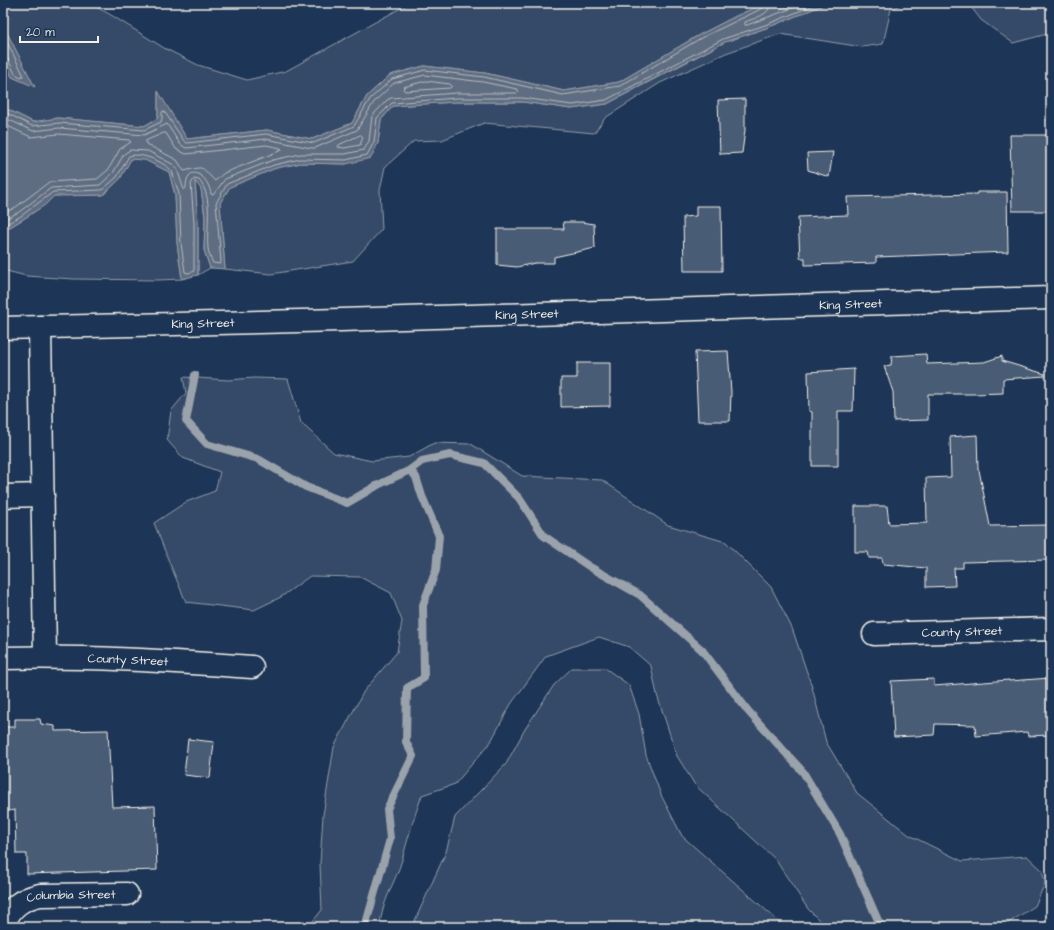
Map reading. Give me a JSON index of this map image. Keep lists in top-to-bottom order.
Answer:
{
  "streets": {
    "street": ["King Street", "County Street", "Columbia Street"]
  },
  "scale_bar": "20 m"
}
